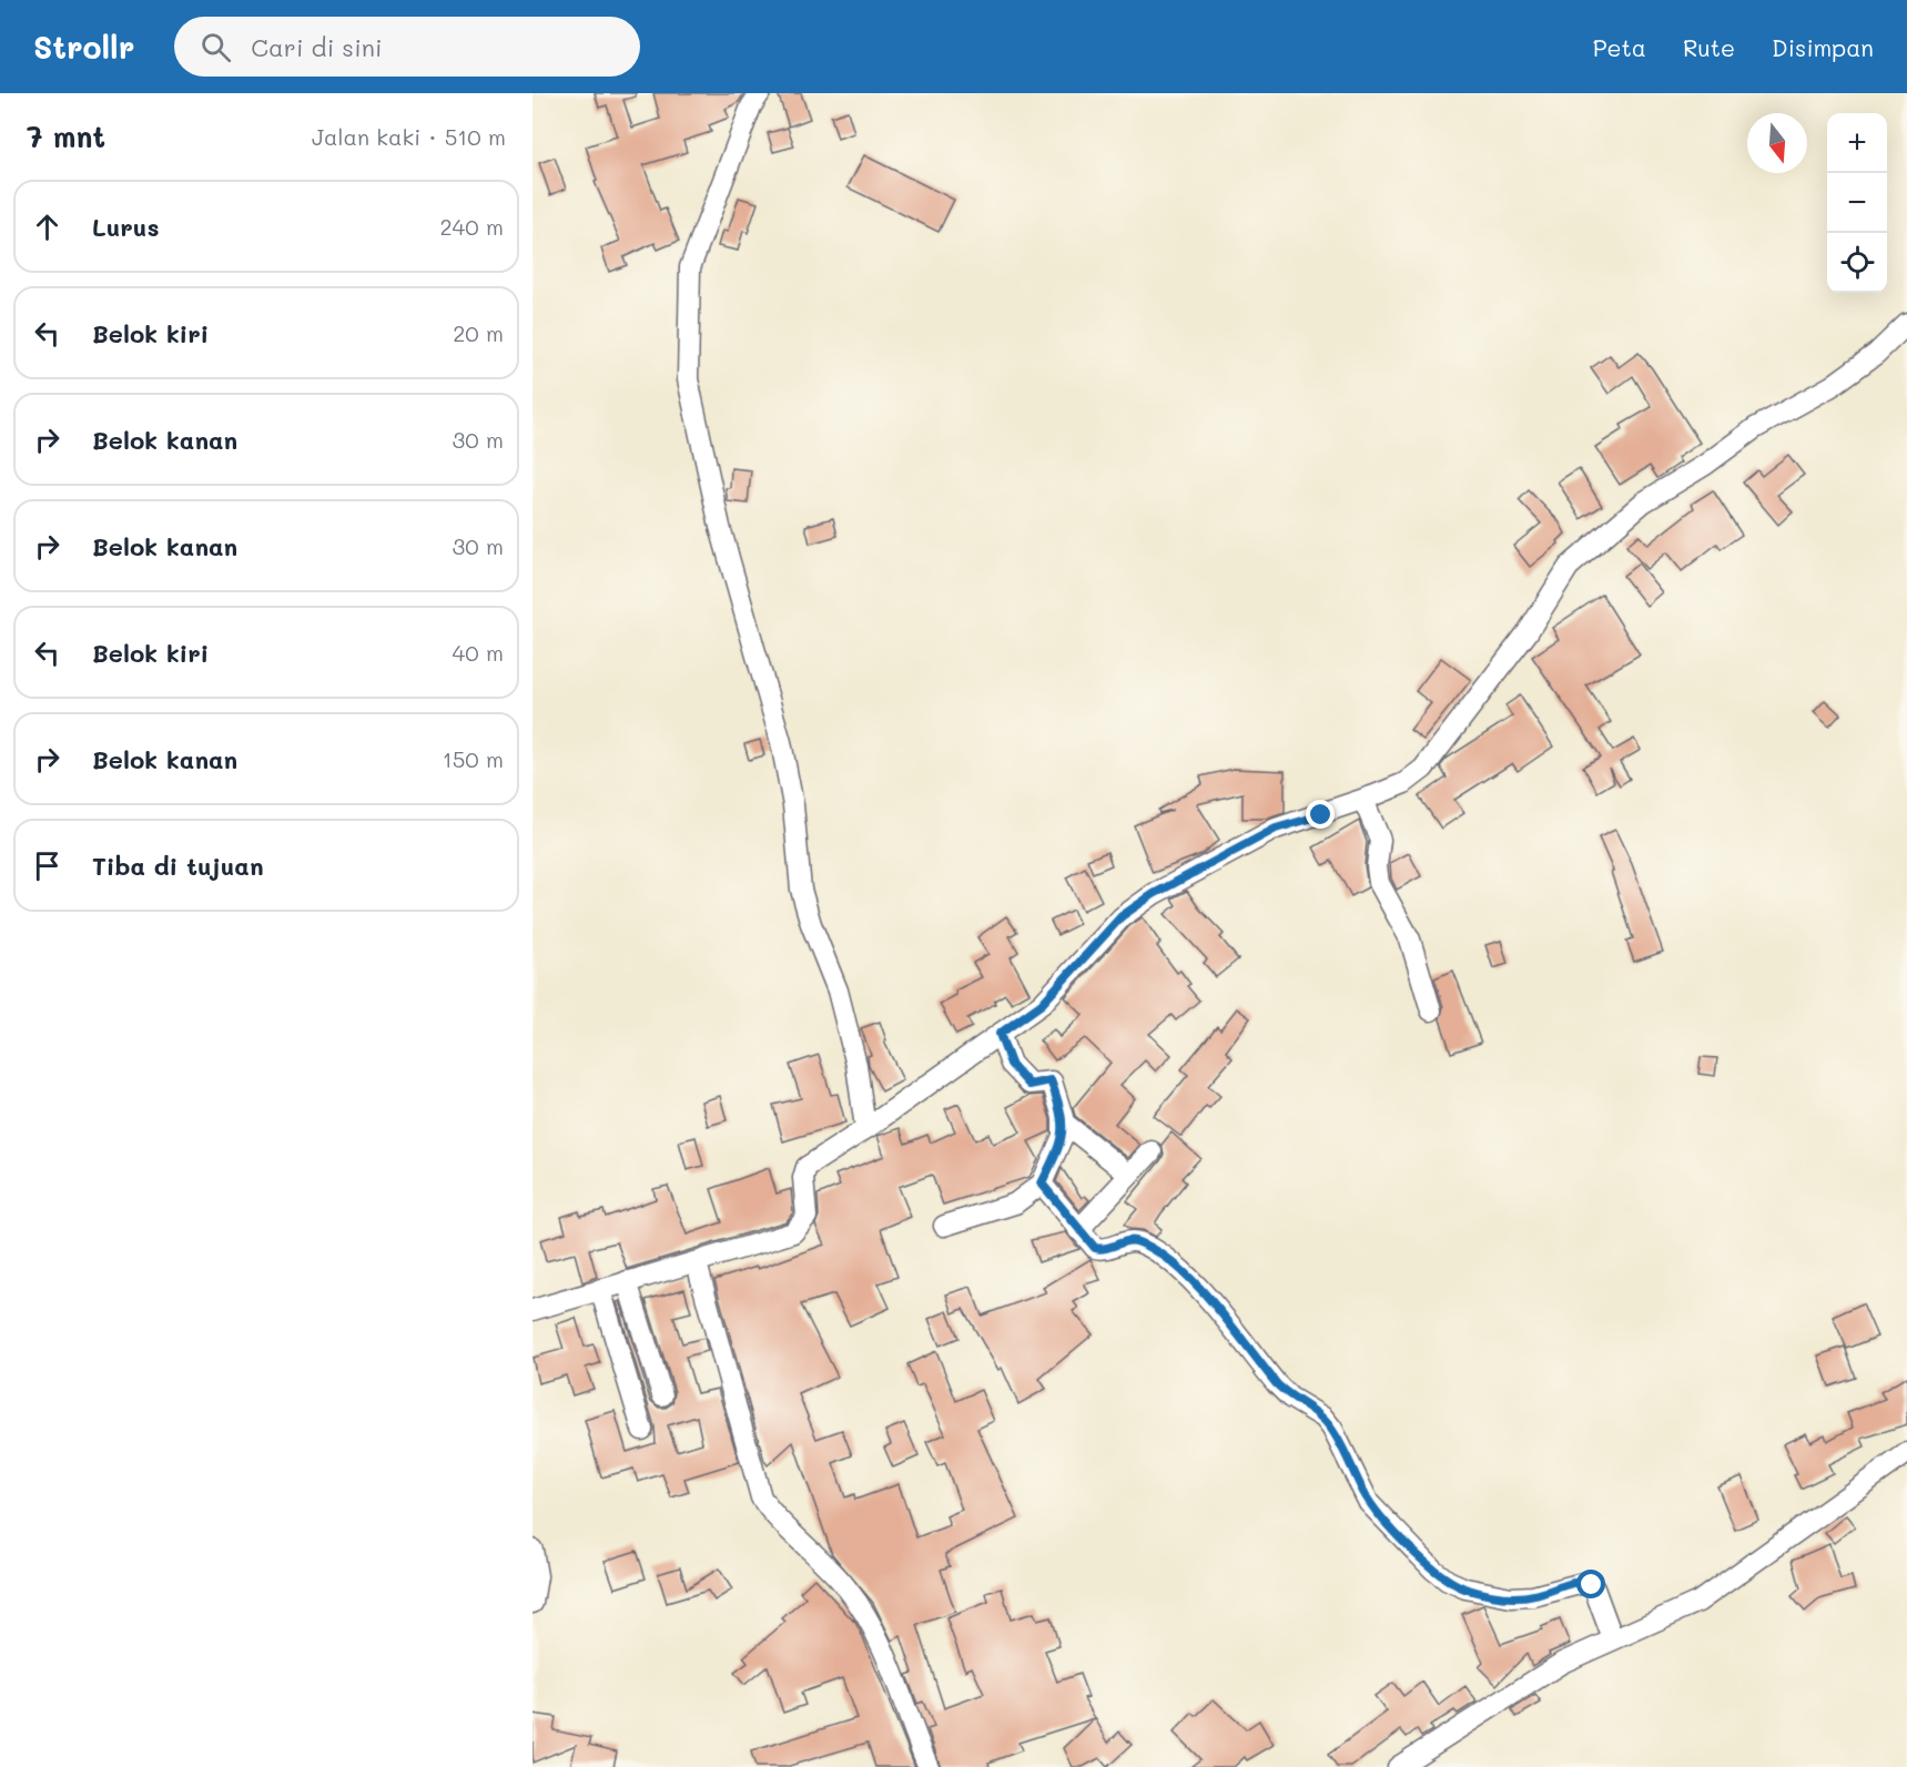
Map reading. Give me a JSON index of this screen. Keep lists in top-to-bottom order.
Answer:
{
  "north": "bottom",
  "page": {
    "header": "Strollr",
    "search": "Cari di sini",
    "nav": ["Peta", "Rute", "Disimpan"],
    "heading": ["7 mnt", "Jalan kaki · 510 m"],
    "map_buttons": ["+", "−"],
    "list": [
      ["Lurus", "240 m"],
      ["Belok kiri", "20 m"],
      ["Belok kanan", "30 m"],
      ["Belok kanan", "30 m"],
      ["Belok kiri", "40 m"],
      ["Belok kanan", "150 m"],
      "Tiba di tujuan"
    ]
  }
}
